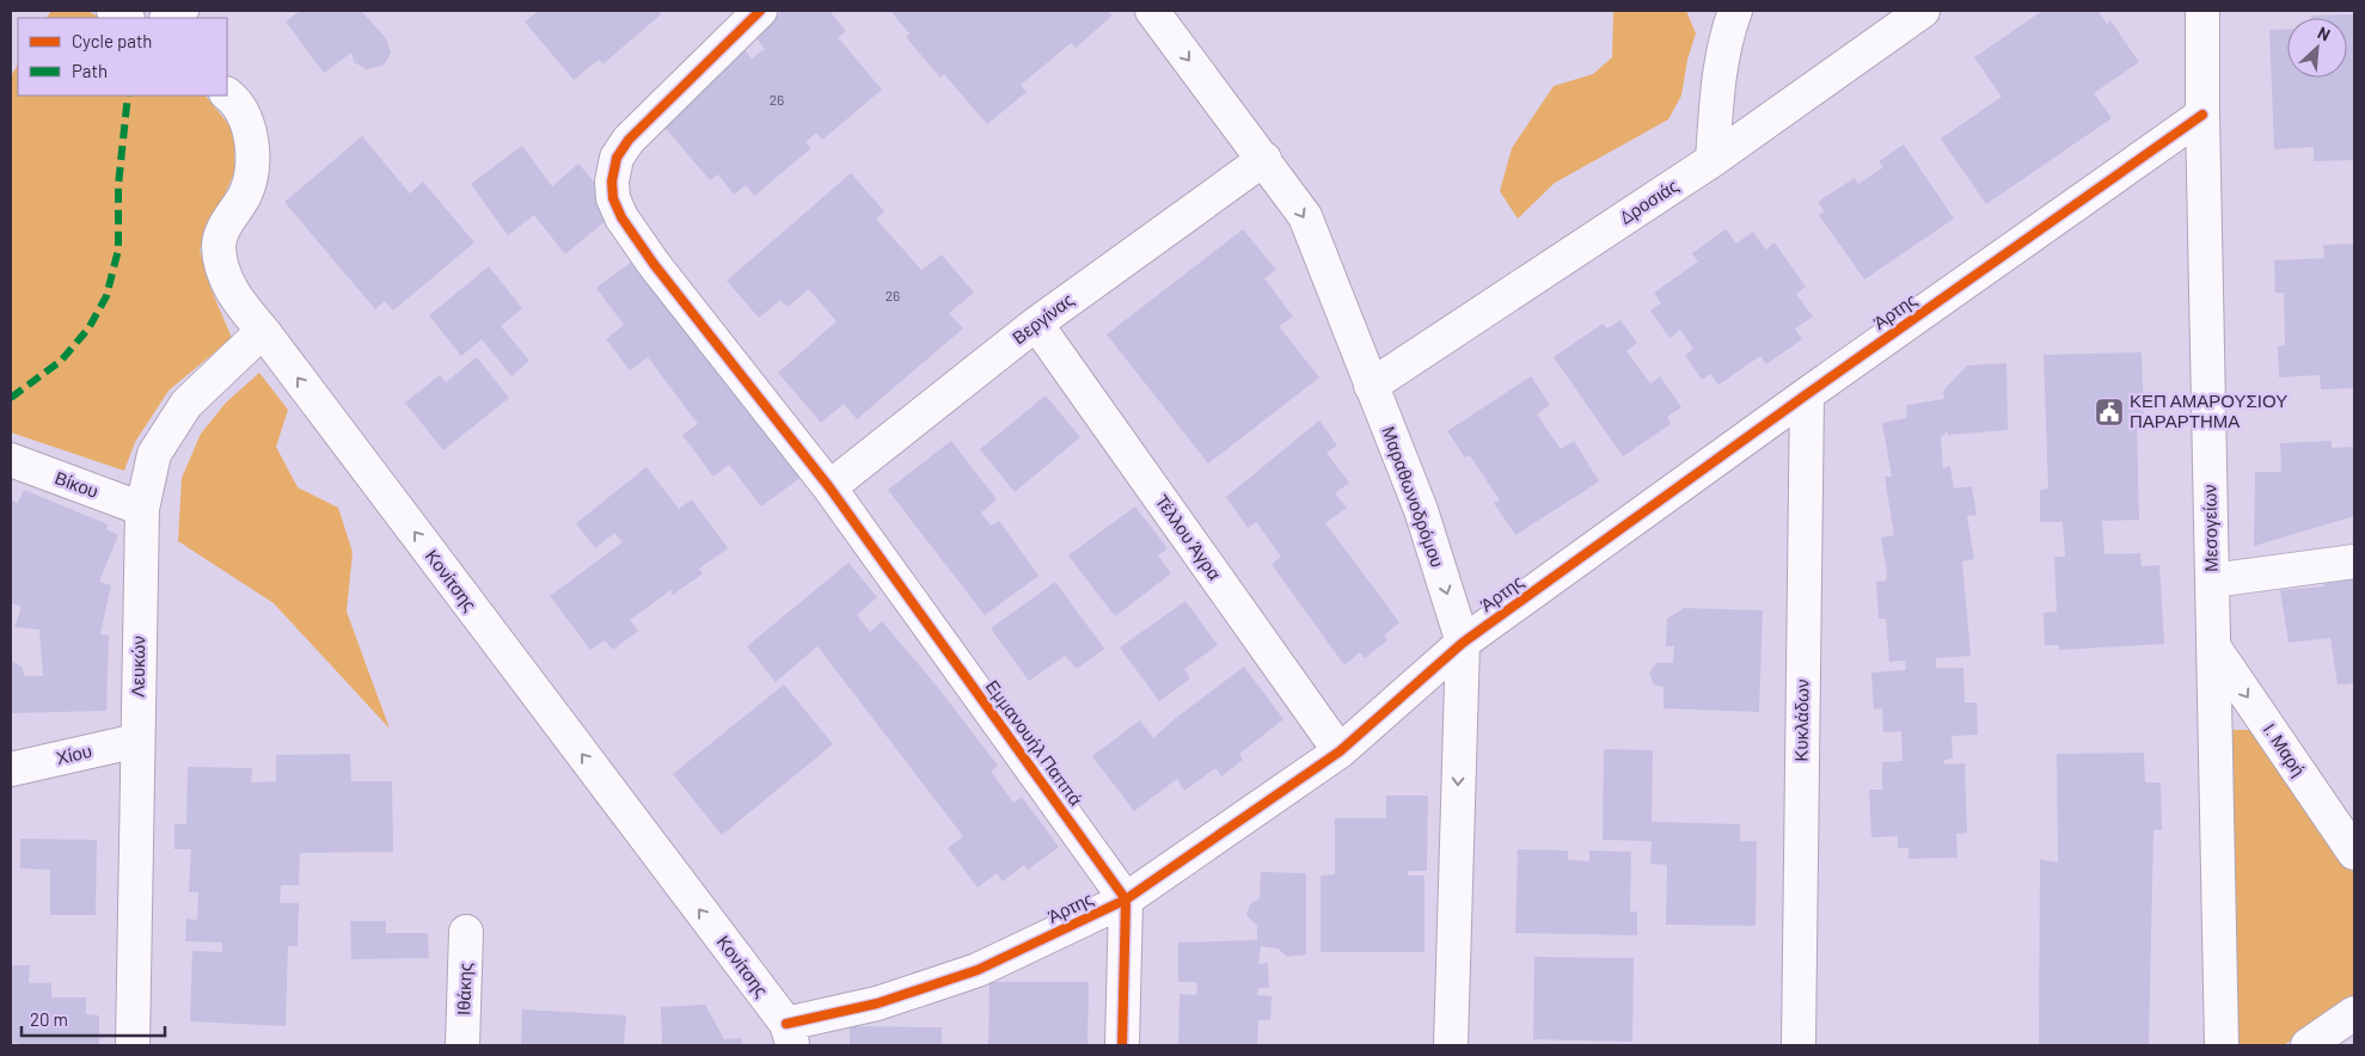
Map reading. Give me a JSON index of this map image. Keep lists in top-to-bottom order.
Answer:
{
  "streets": {
    "street": [
      "Δροσιάς",
      "Άρτης",
      "Βεργίνας",
      "Βίκου",
      "Μαραθωνοδρόμου",
      "Μεσογείων",
      "Τέλλου Άγρα",
      "Κονίτσης",
      "Λευκών",
      "Κυκλάδων",
      "Εμμανουήλ Παππά",
      "Ι. Μαρή",
      "Χίου",
      "Ιθάκης"
    ]
  },
  "crossings": [
    ["Δροσιάς", "Μαραθωνοδρόμου"],
    ["Άρτης", "Μαραθωνοδρόμου"],
    ["Άρτης", "Μεσογείων"],
    ["Άρτης", "Τέλλου Άγρα"],
    ["Άρτης", "Κονίτσης"],
    ["Άρτης", "Κυκλάδων"],
    ["Άρτης", "Εμμανουήλ Παππά"],
    ["Βεργίνας", "Μαραθωνοδρόμου"],
    ["Βεργίνας", "Τέλλου Άγρα"],
    ["Βεργίνας", "Εμμανουήλ Παππά"],
    ["Βίκου", "Λευκών"],
    ["Μεσογείων", "Ι. Μαρή"],
    ["Κονίτσης", "Λευκών"],
    ["Λευκών", "Χίου"]
  ],
  "one_way": ["Μαραθωνοδρόμου", "Κονίτσης", "Ι. Μαρή"],
  "places": {
    "public building": ["ΚΕΠ ΑΜΑΡΟΥΣΙΟΥ ΠΑΡΑΡΤΗΜΑ"]
  },
  "house_numbers": ["26", "26"],
  "legend": ["Cycle path", "Path"],
  "scale_bar": "20 m",
  "north": "top right"
}
